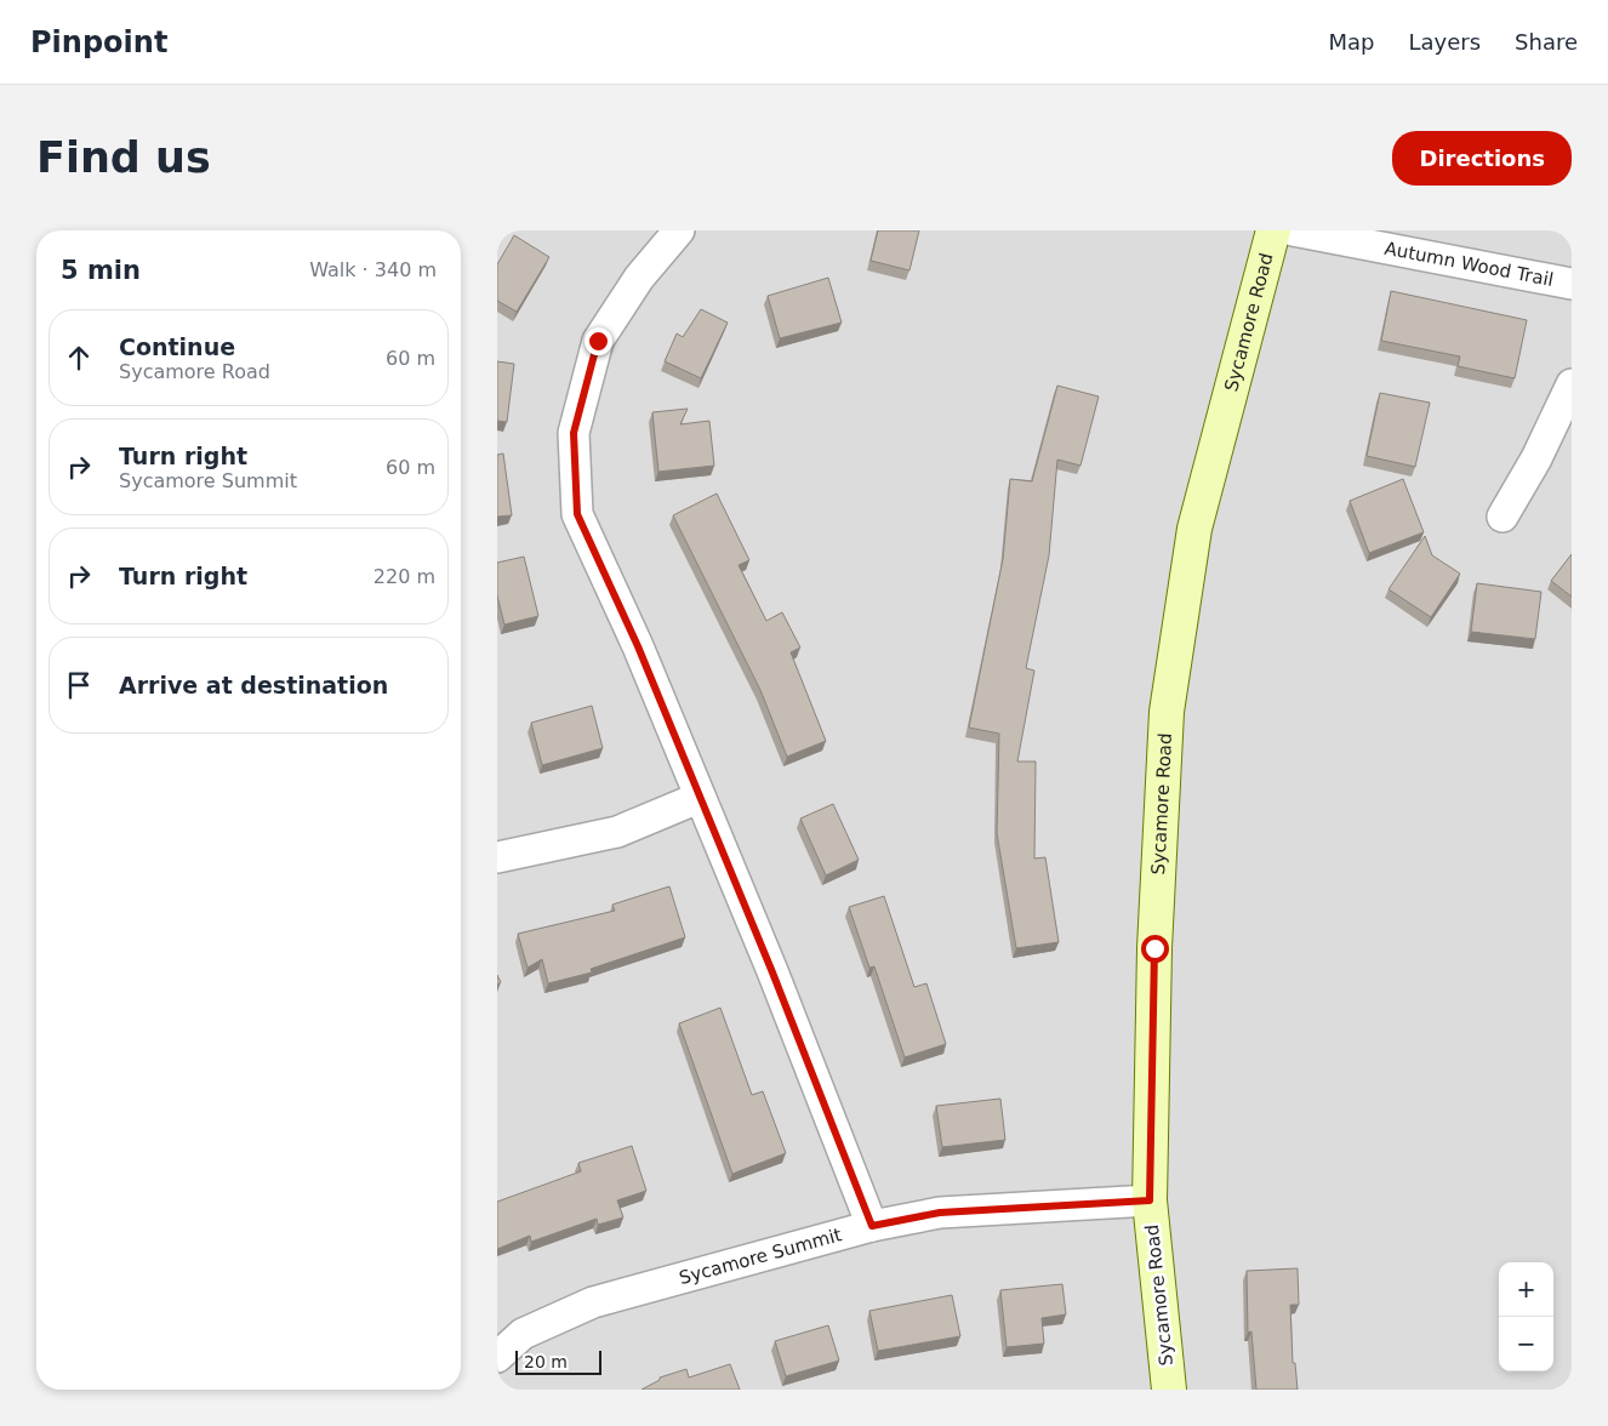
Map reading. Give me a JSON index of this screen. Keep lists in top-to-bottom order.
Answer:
{
  "streets": {
    "street": ["Autumn Wood Trail", "Sycamore Road", "Sycamore Summit"]
  },
  "crossings": [
    ["Sycamore Road", "Sycamore Summit"]
  ],
  "scale_bar": "20 m",
  "page": {
    "header": "Pinpoint",
    "nav": ["Map", "Layers", "Share"],
    "buttons": "Directions",
    "title": "Find us",
    "heading": ["5 min", "Walk · 340 m"],
    "list": [
      ["Continue", "Sycamore Road", "60 m"],
      ["Turn right", "Sycamore Summit", "60 m"],
      ["Turn right", "220 m"],
      "Arrive at destination"
    ],
    "map_buttons": ["+", "−"],
    "scale": "20 m"
  }
}
